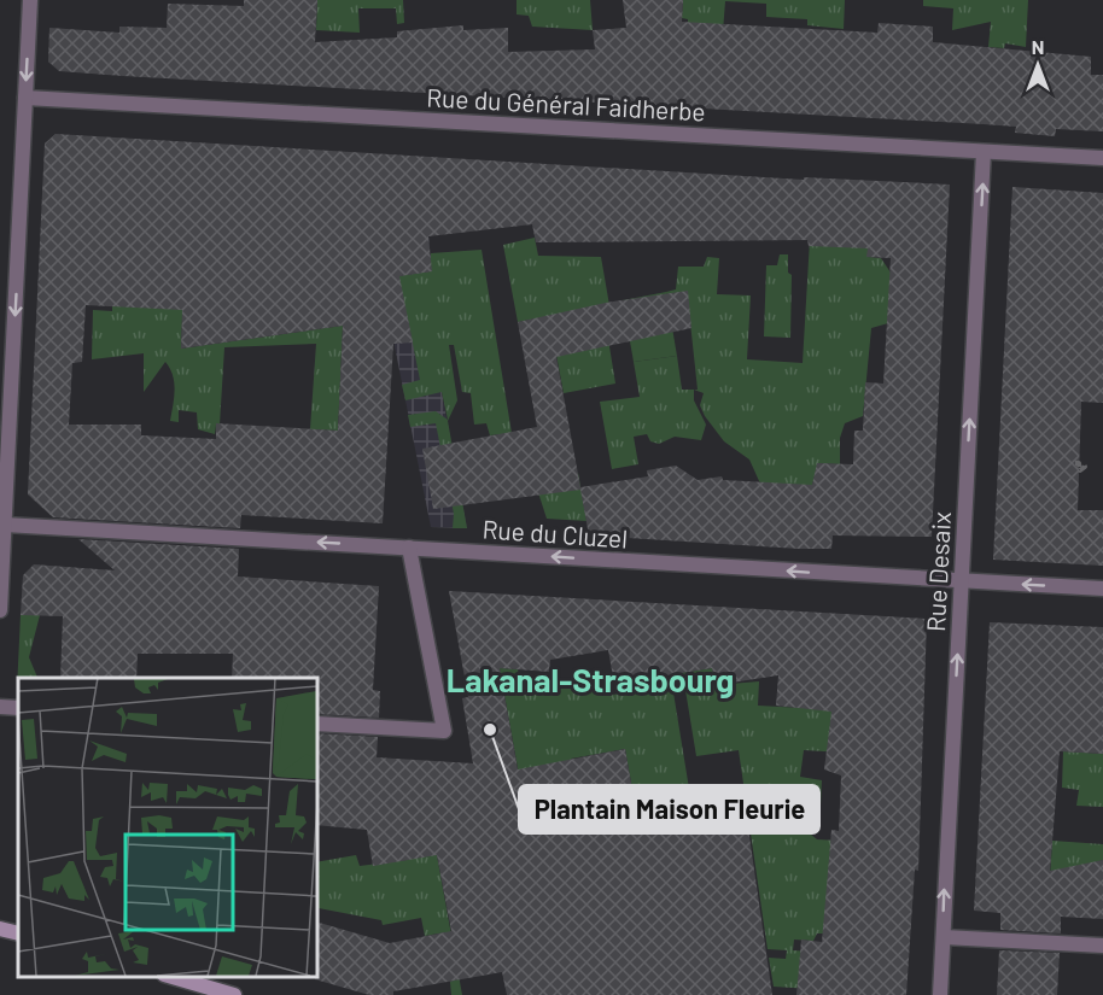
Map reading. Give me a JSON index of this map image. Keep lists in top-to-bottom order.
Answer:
{
  "streets": {
    "street": ["Rue du Général Faidherbe", "Rue du Cluzel", "Rue Desaix"]
  },
  "crossings": [
    ["Rue du Général Faidherbe", "Rue Desaix"],
    ["Rue du Cluzel", "Rue Desaix"]
  ],
  "one_way": ["Rue du Cluzel", "Rue Desaix"],
  "districts": ["Lakanal-Strasbourg"],
  "places": ["Plantain Maison Fleurie"],
  "north": "top"
}
